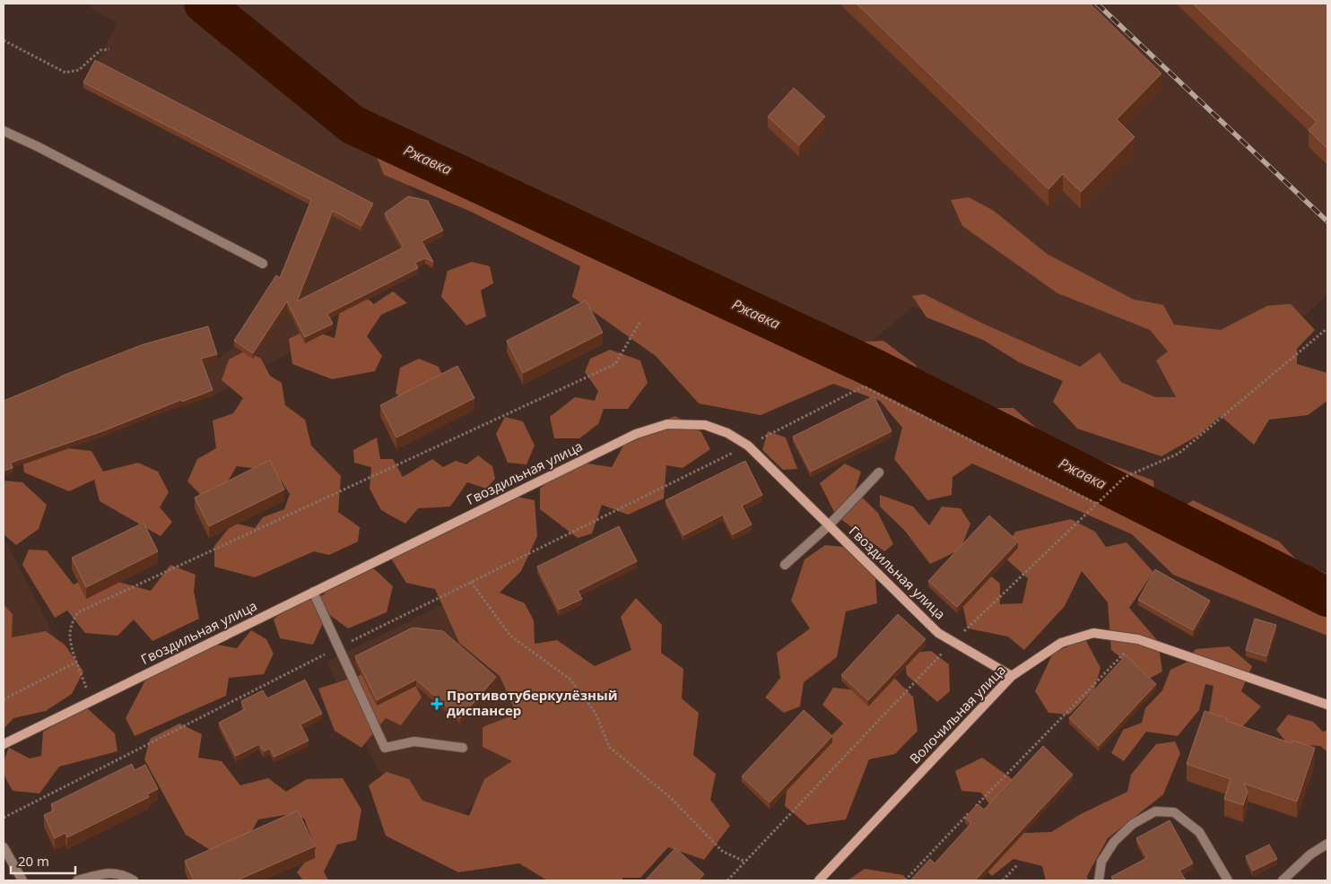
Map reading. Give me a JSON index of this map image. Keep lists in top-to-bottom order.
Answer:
{
  "streets": {
    "street": ["Гвоздильная улица", "Волочильная улица"]
  },
  "crossings": [
    ["Гвоздильная улица", "Волочильная улица"]
  ],
  "water": ["Ржавка"],
  "places": {
    "health": ["Противотуберкулёзный диспансер"]
  },
  "scale_bar": "20 m"
}
